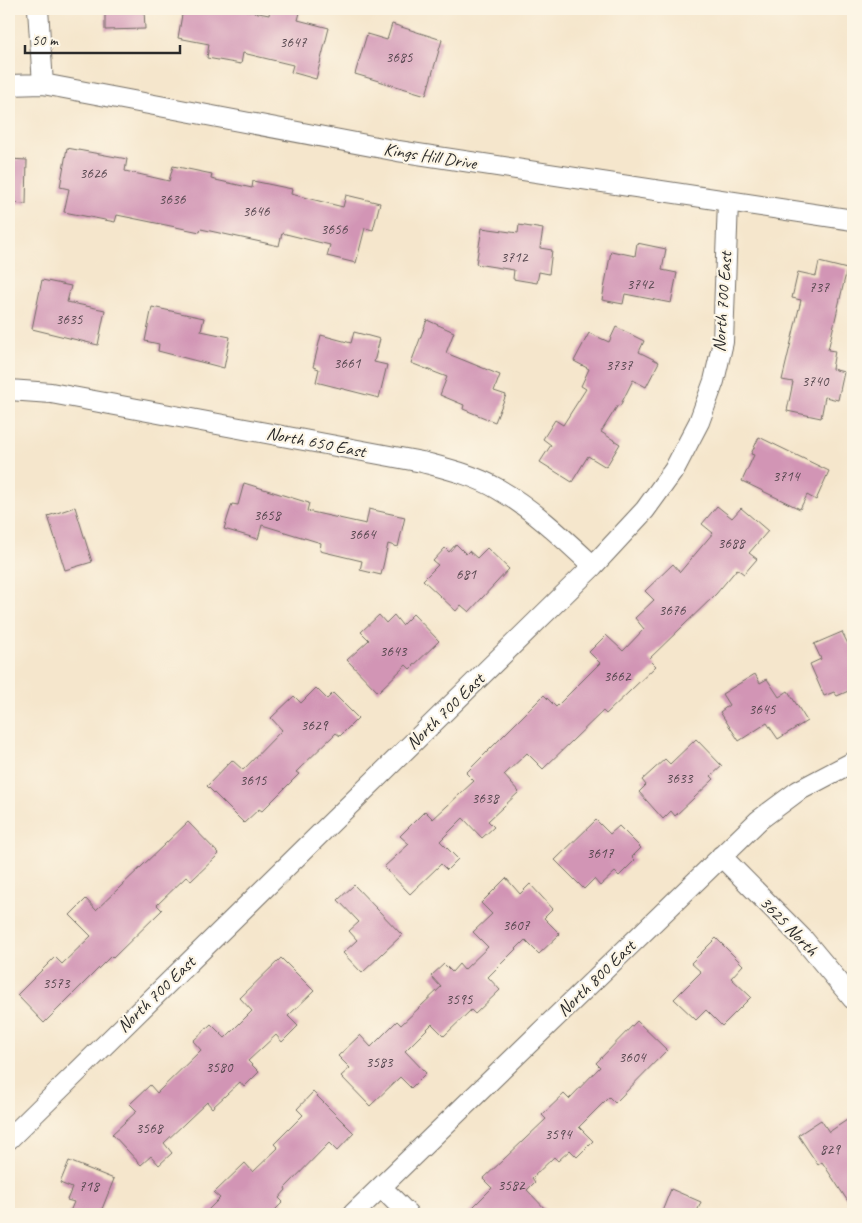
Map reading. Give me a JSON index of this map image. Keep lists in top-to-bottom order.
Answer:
{
  "streets": {
    "street": [
      "Kings Hill Drive",
      "North 700 East",
      "North 650 East",
      "3625 North",
      "North 800 East"
    ]
  },
  "crossings": [
    ["Kings Hill Drive", "North 700 East"],
    ["North 700 East", "North 650 East"],
    ["3625 North", "North 800 East"]
  ],
  "house_numbers": [
    "3647",
    "3685",
    "3626",
    "3636",
    "3646",
    "3656",
    "3712",
    "3742",
    "737",
    "3635",
    "3661",
    "3737",
    "3740",
    "3714",
    "3658",
    "3664",
    "3688",
    "681",
    "3676",
    "3643",
    "3662",
    "3645",
    "3629",
    "3633",
    "3615",
    "3638",
    "3617",
    "3607",
    "3573",
    "3595",
    "3604",
    "3583",
    "3580",
    "3568",
    "3594",
    "829",
    "3582",
    "718"
  ],
  "scale_bar": "50 m"
}
